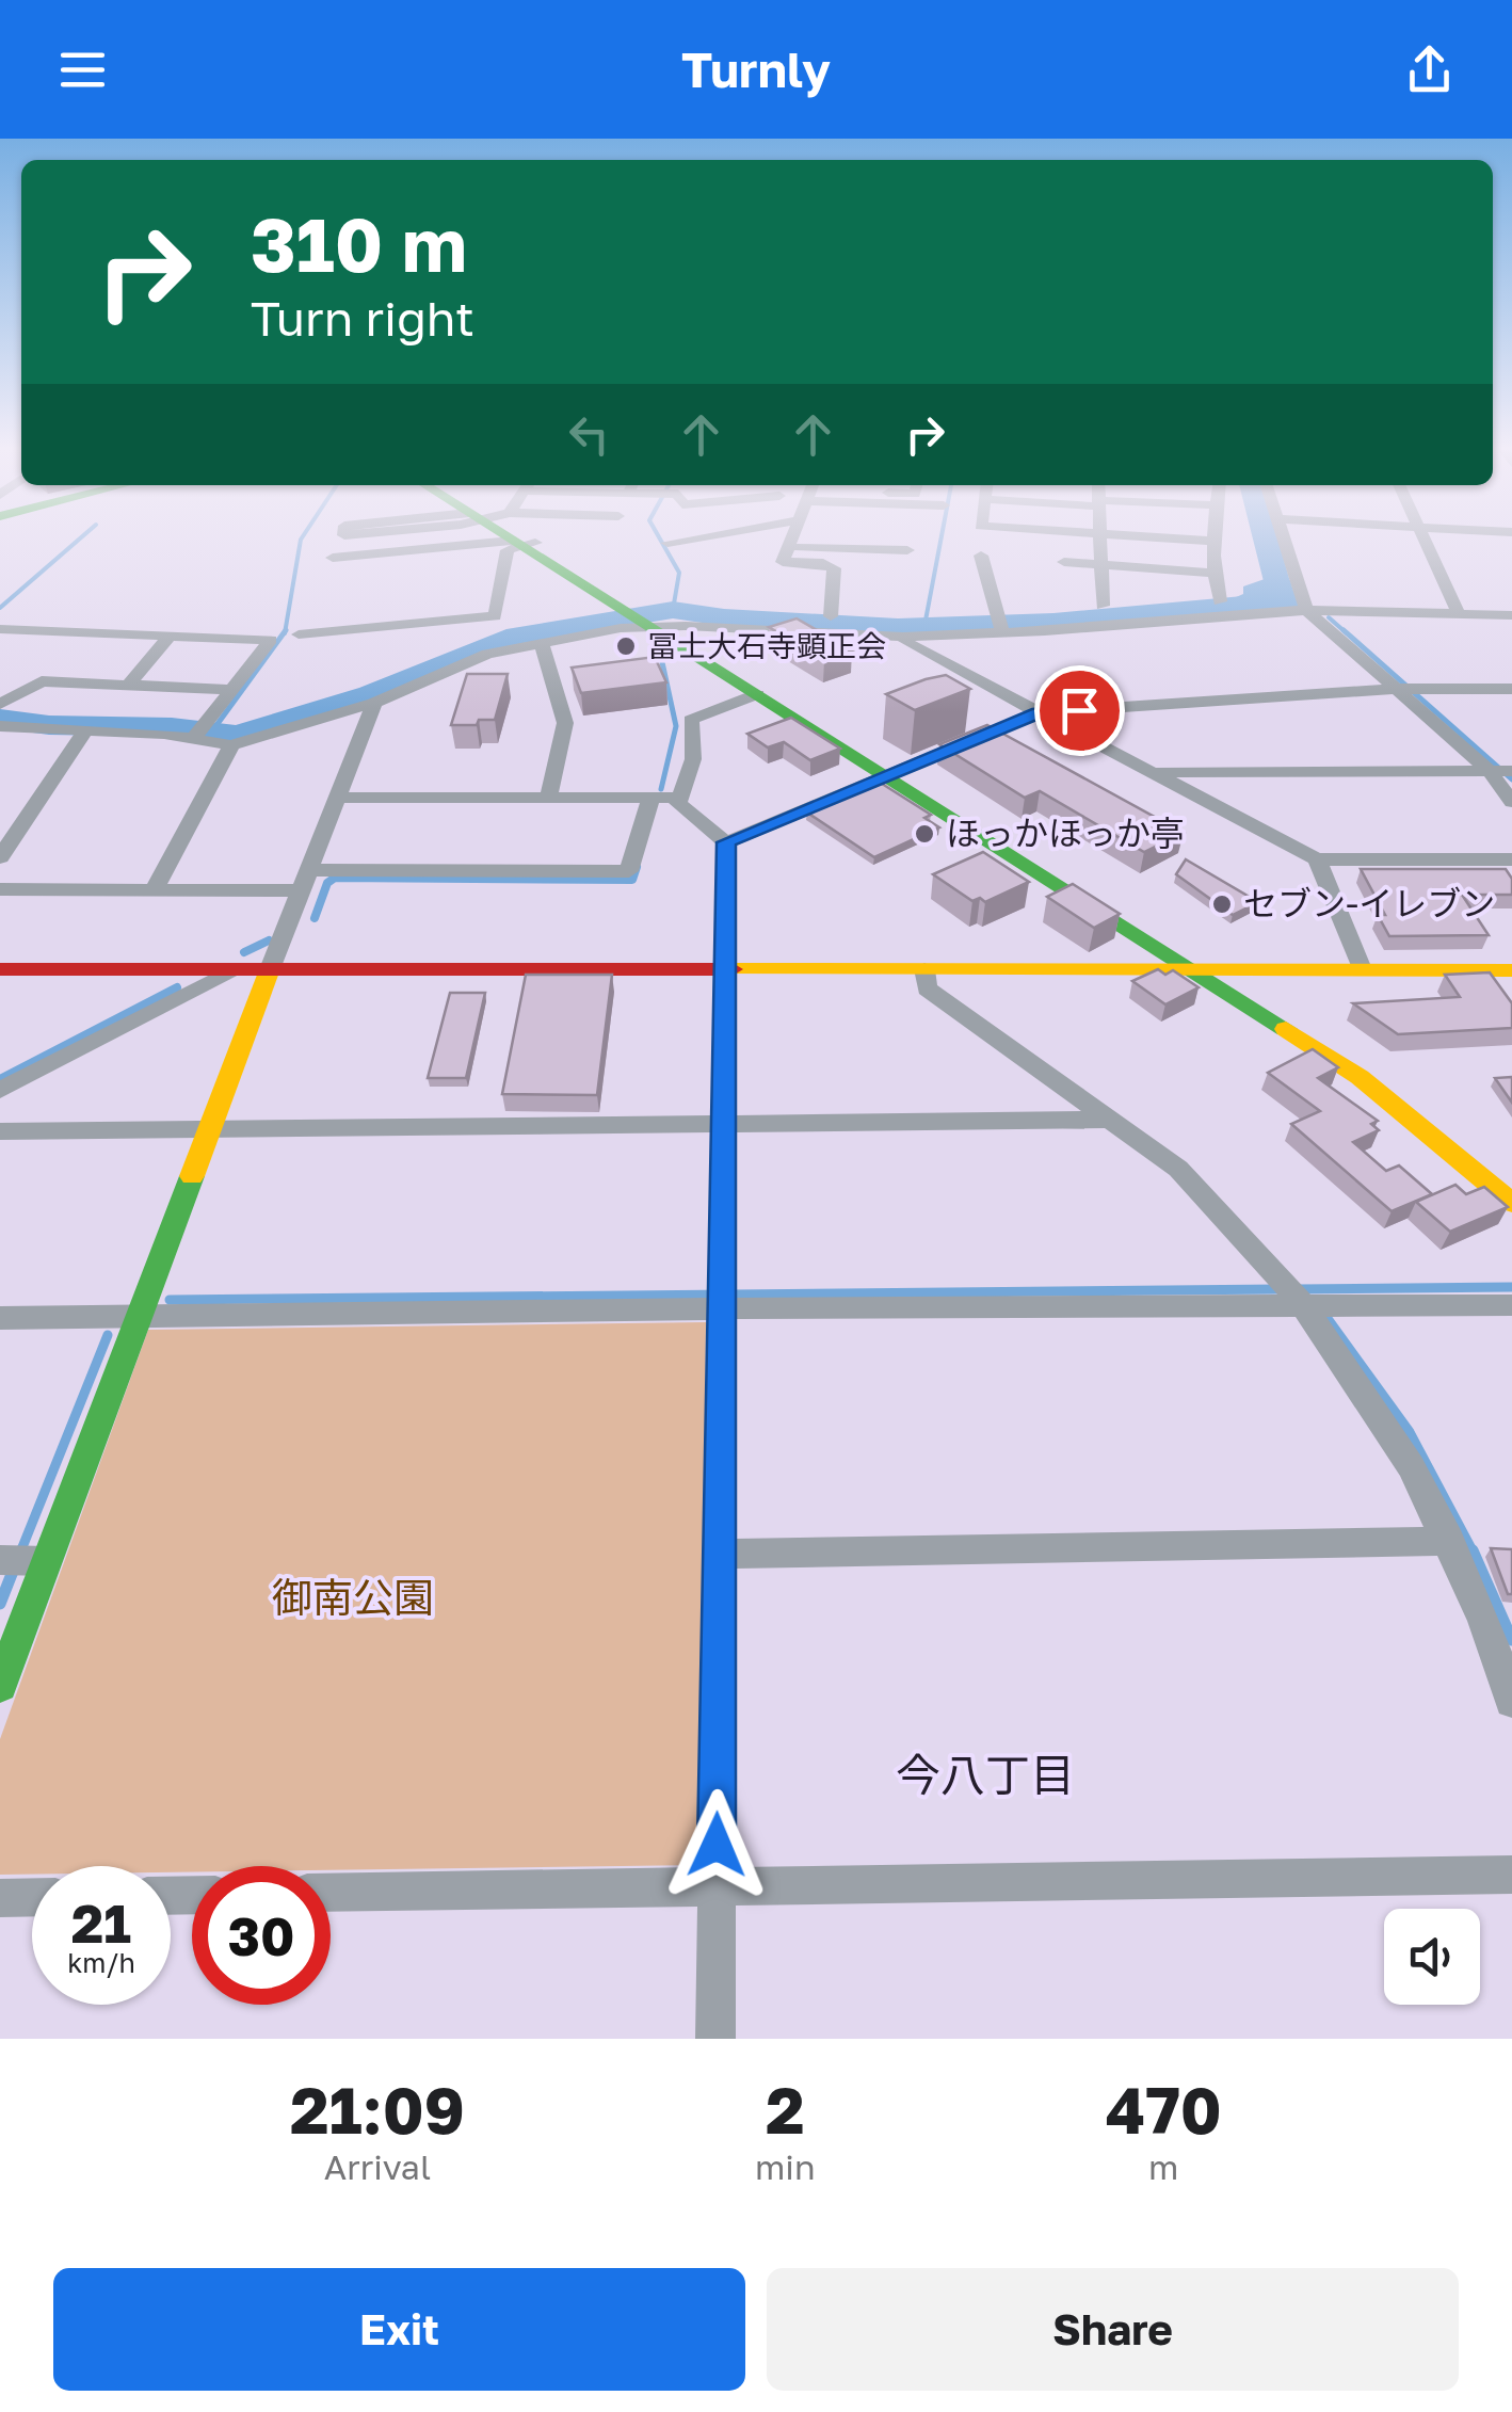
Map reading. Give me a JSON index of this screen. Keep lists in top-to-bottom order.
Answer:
{
  "districts": ["今八丁目"],
  "parks": ["御南公園"],
  "places": ["冨士大石寺顕正会", "ほっかほっか亭", "セブン-イレブン"],
  "page": {
    "header": "Turnly",
    "turn": ["310 m", "Turn right"],
    "speed": "21 km/h",
    "limit": "30",
    "eta": [
      "21:09",
      "Arrival",
      "2",
      "min",
      "470",
      "m"
    ],
    "buttons": ["Exit", "Share"]
  }
}
